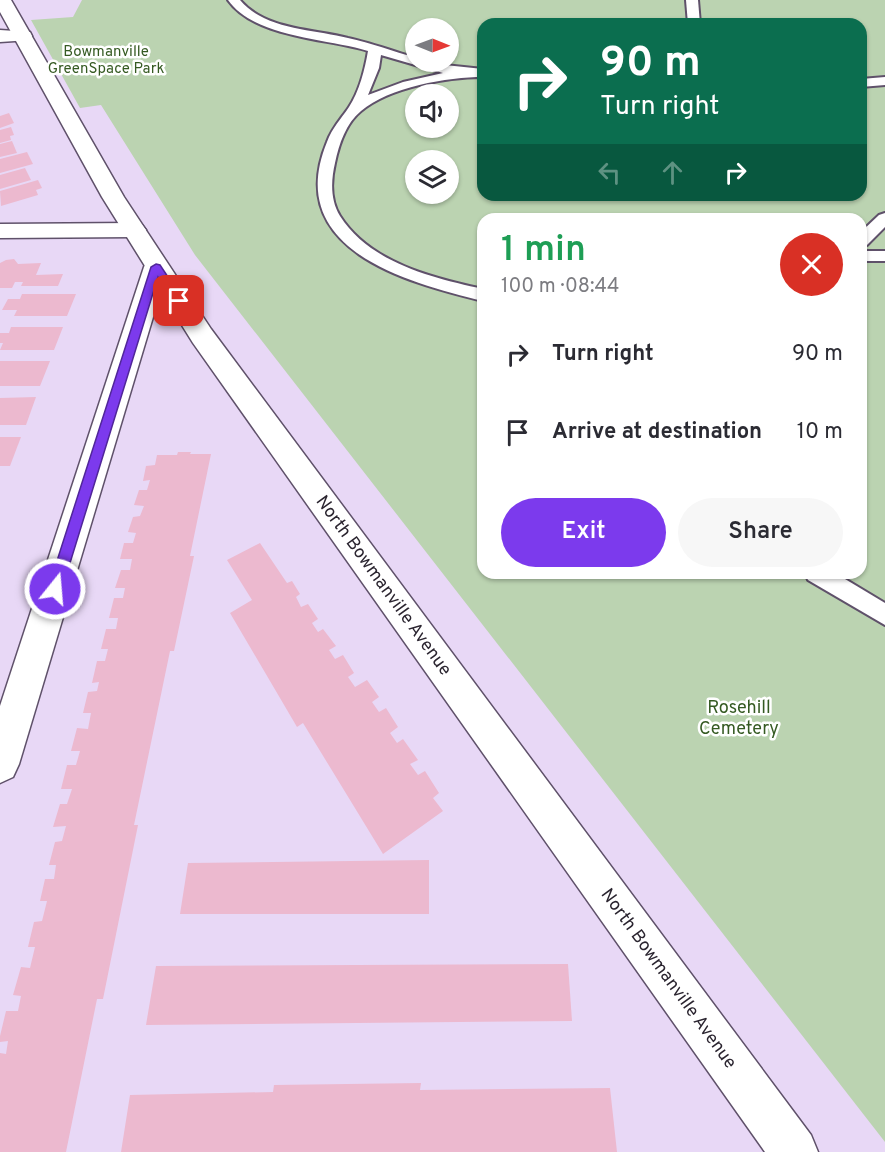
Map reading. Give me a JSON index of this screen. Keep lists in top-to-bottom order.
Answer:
{
  "streets": {
    "street": ["North Bowmanville Avenue"]
  },
  "parks": ["Bowmanville GreenSpace Park", "Rosehill Cemetery"],
  "north": "right",
  "page": {
    "turn": ["90 m", "Turn right"],
    "heading": ["1 min", "100 m · 08:44"],
    "list": [
      {
        "name": "Turn right",
        "value": "90 m"
      },
      {
        "name": "Arrive at destination",
        "value": "10 m"
      }
    ],
    "buttons": ["Exit", "Share"]
  }
}
